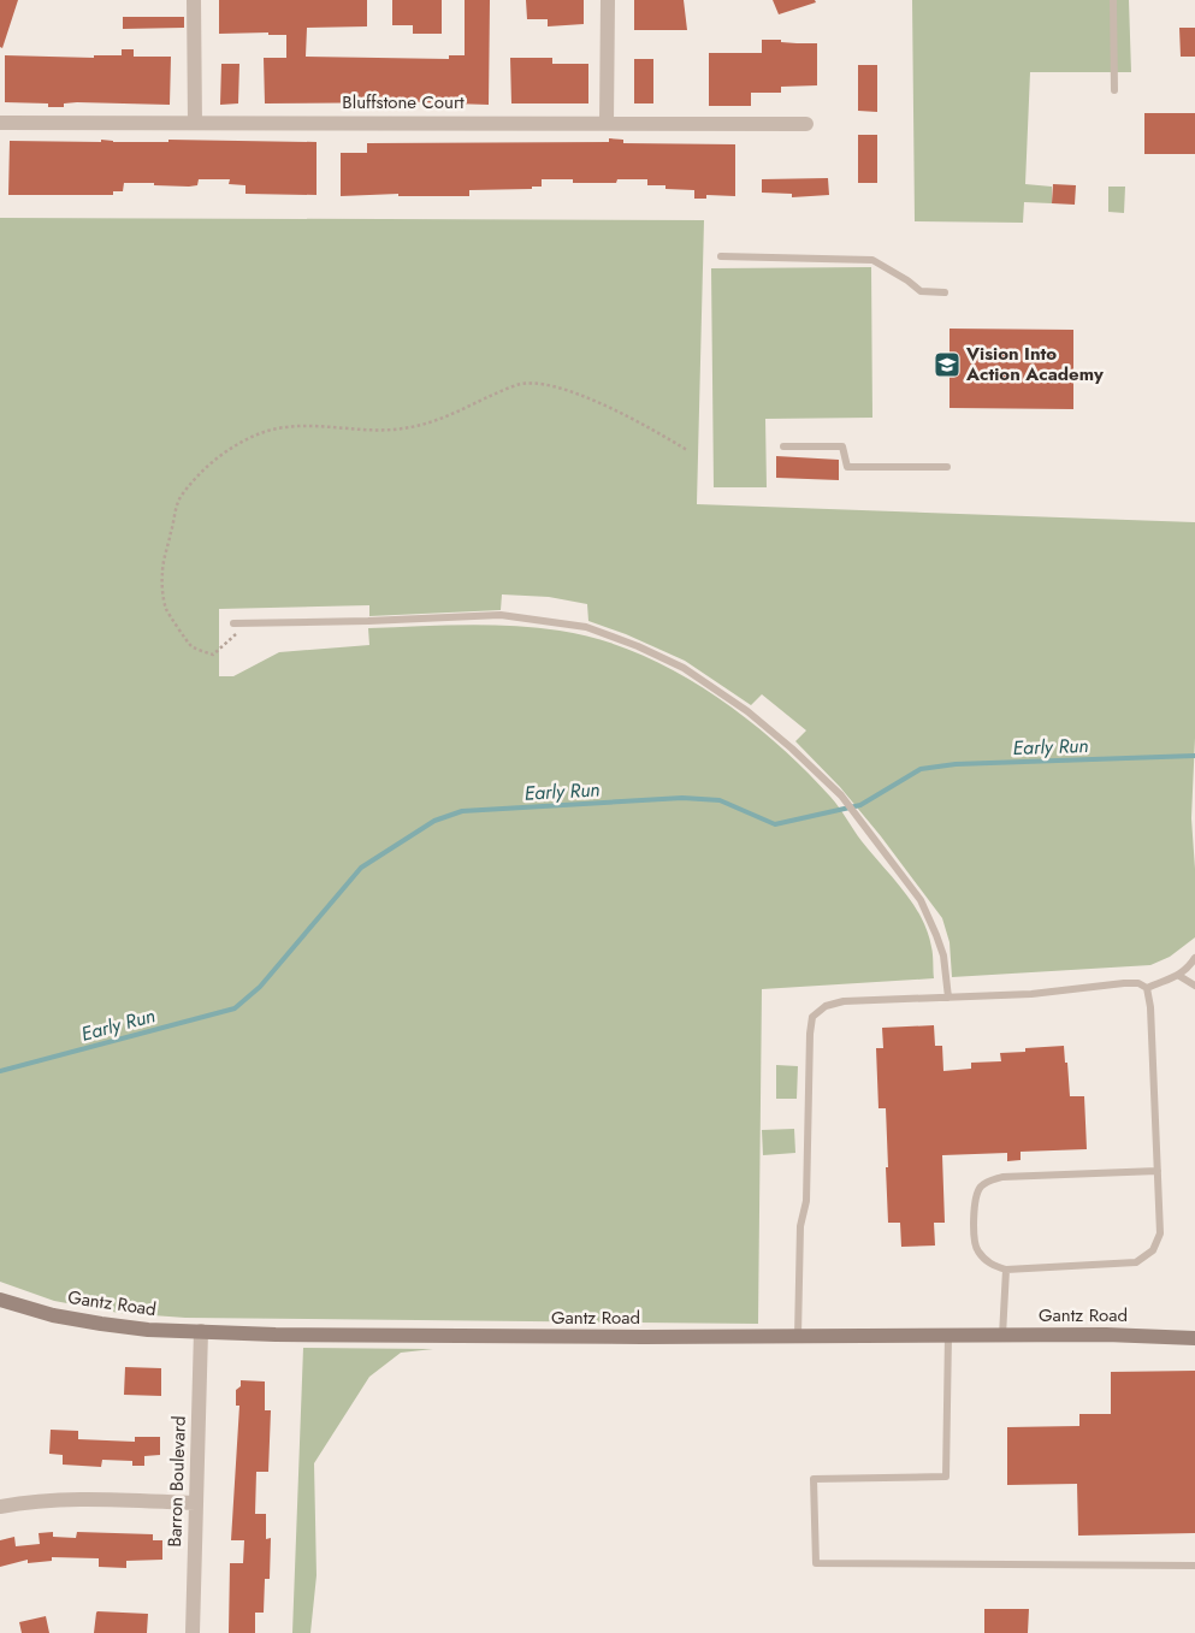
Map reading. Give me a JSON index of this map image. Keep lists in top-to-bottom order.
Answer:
{
  "streets": {
    "main road": ["Gantz Road"],
    "street": ["Bluffstone Court", "Barron Boulevard"]
  },
  "crossings": [
    ["Gantz Road", "Barron Boulevard"]
  ],
  "water": ["Early Run"],
  "places": {
    "school or university": ["Vision Into Action Academy"]
  }
}
